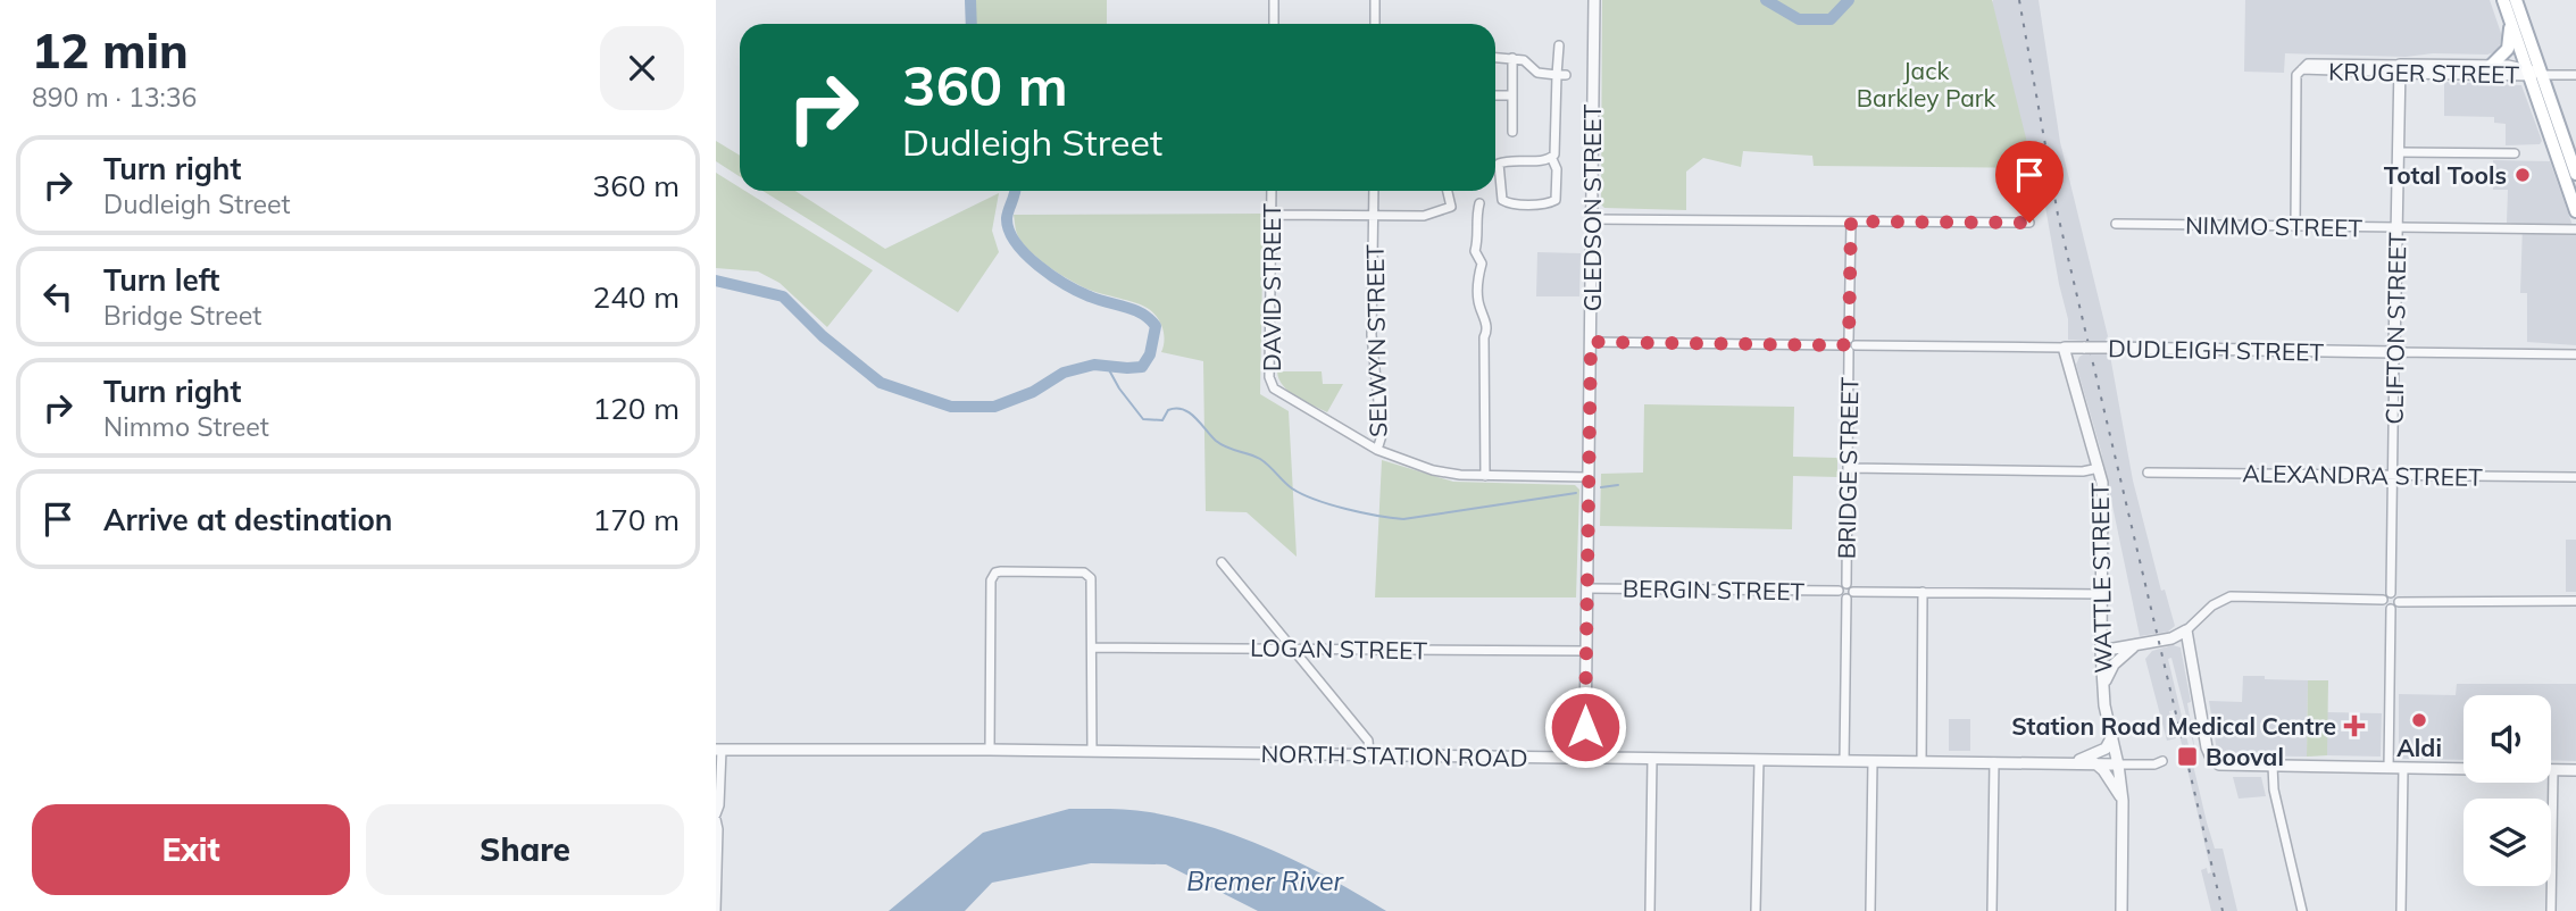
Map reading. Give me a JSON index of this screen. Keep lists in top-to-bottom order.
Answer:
{
  "streets": {
    "street": [
      "KRUGER STREET",
      "GLEDSON STREET",
      "NIMMO STREET",
      "DAVID STREET",
      "CLIFTON STREET",
      "SELWYN STREET",
      "DUDLEIGH STREET",
      "BRIDGE STREET",
      "ALEXANDRA STREET",
      "WATTLE STREET",
      "BERGIN STREET",
      "LOGAN STREET",
      "NORTH STATION ROAD"
    ]
  },
  "crossings": [
    ["KRUGER STREET", "NIMMO STREET"],
    ["KRUGER STREET", "CLIFTON STREET"],
    ["GLEDSON STREET", "DAVID STREET"],
    ["GLEDSON STREET", "DUDLEIGH STREET"],
    ["GLEDSON STREET", "BERGIN STREET"],
    ["GLEDSON STREET", "LOGAN STREET"],
    ["GLEDSON STREET", "NORTH STATION ROAD"],
    ["NIMMO STREET", "CLIFTON STREET"],
    ["DAVID STREET", "SELWYN STREET"],
    ["CLIFTON STREET", "DUDLEIGH STREET"],
    ["CLIFTON STREET", "ALEXANDRA STREET"],
    ["DUDLEIGH STREET", "BRIDGE STREET"],
    ["DUDLEIGH STREET", "WATTLE STREET"],
    ["BRIDGE STREET", "BERGIN STREET"],
    ["WATTLE STREET", "NORTH STATION ROAD"]
  ],
  "water": ["Bremer River"],
  "parks": ["Jack Barkley Park"],
  "places": {
    "other": ["Total Tools", "Aldi"],
    "health": ["Station Road Medical Centre"],
    "transit": ["Booval"]
  },
  "page": {
    "heading": ["12 min", "890 m · 13:36"],
    "turn": ["360 m", "Dudleigh Street"],
    "list": [
      {
        "name": "Turn right",
        "note": "Dudleigh Street",
        "value": "360 m"
      },
      {
        "name": "Turn left",
        "note": "Bridge Street",
        "value": "240 m"
      },
      {
        "name": "Turn right",
        "note": "Nimmo Street",
        "value": "120 m"
      },
      {
        "name": "Arrive at destination",
        "value": "170 m"
      }
    ],
    "buttons": ["Exit", "Share"]
  }
}
